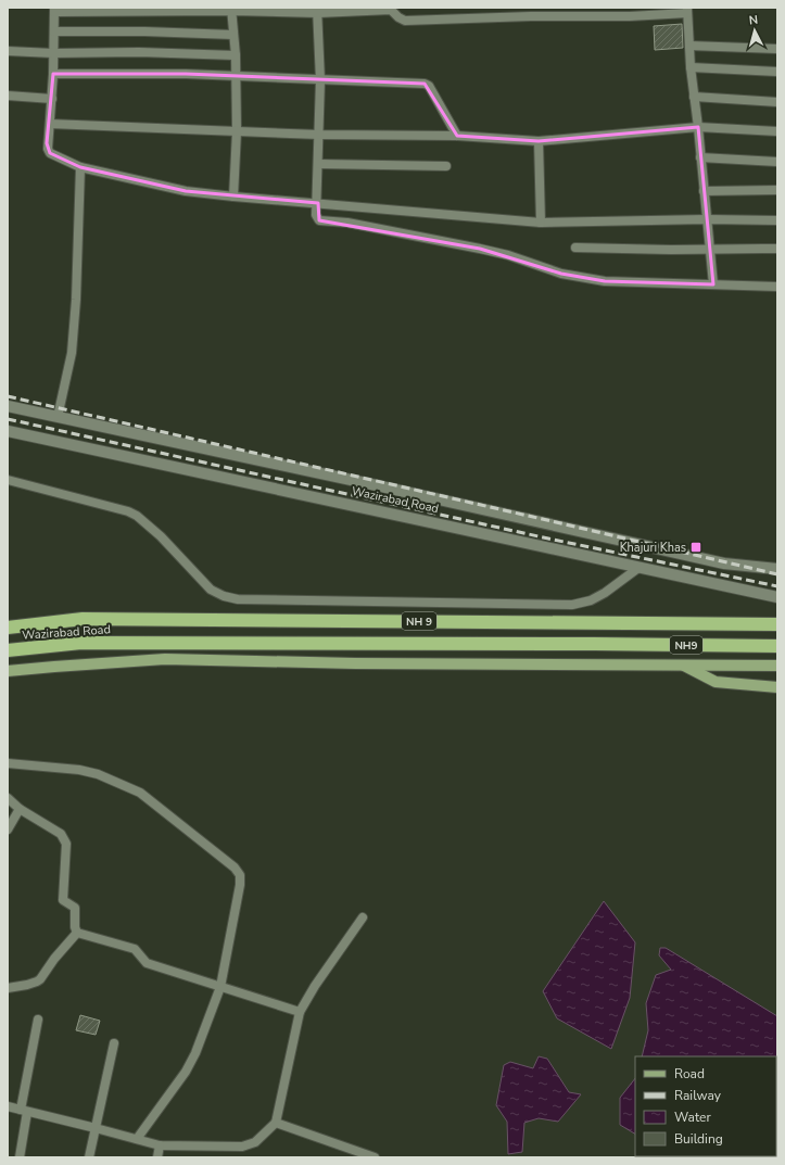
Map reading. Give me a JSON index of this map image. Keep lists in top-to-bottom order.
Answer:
{
  "streets": {
    "highway": ["Wazirabad Road", "NH 9", "NH9"]
  },
  "places": {
    "transit": ["Khajuri Khas"]
  },
  "legend": [
    "Road",
    "Railway",
    "Water",
    "Building"
  ],
  "north": "top"
}
